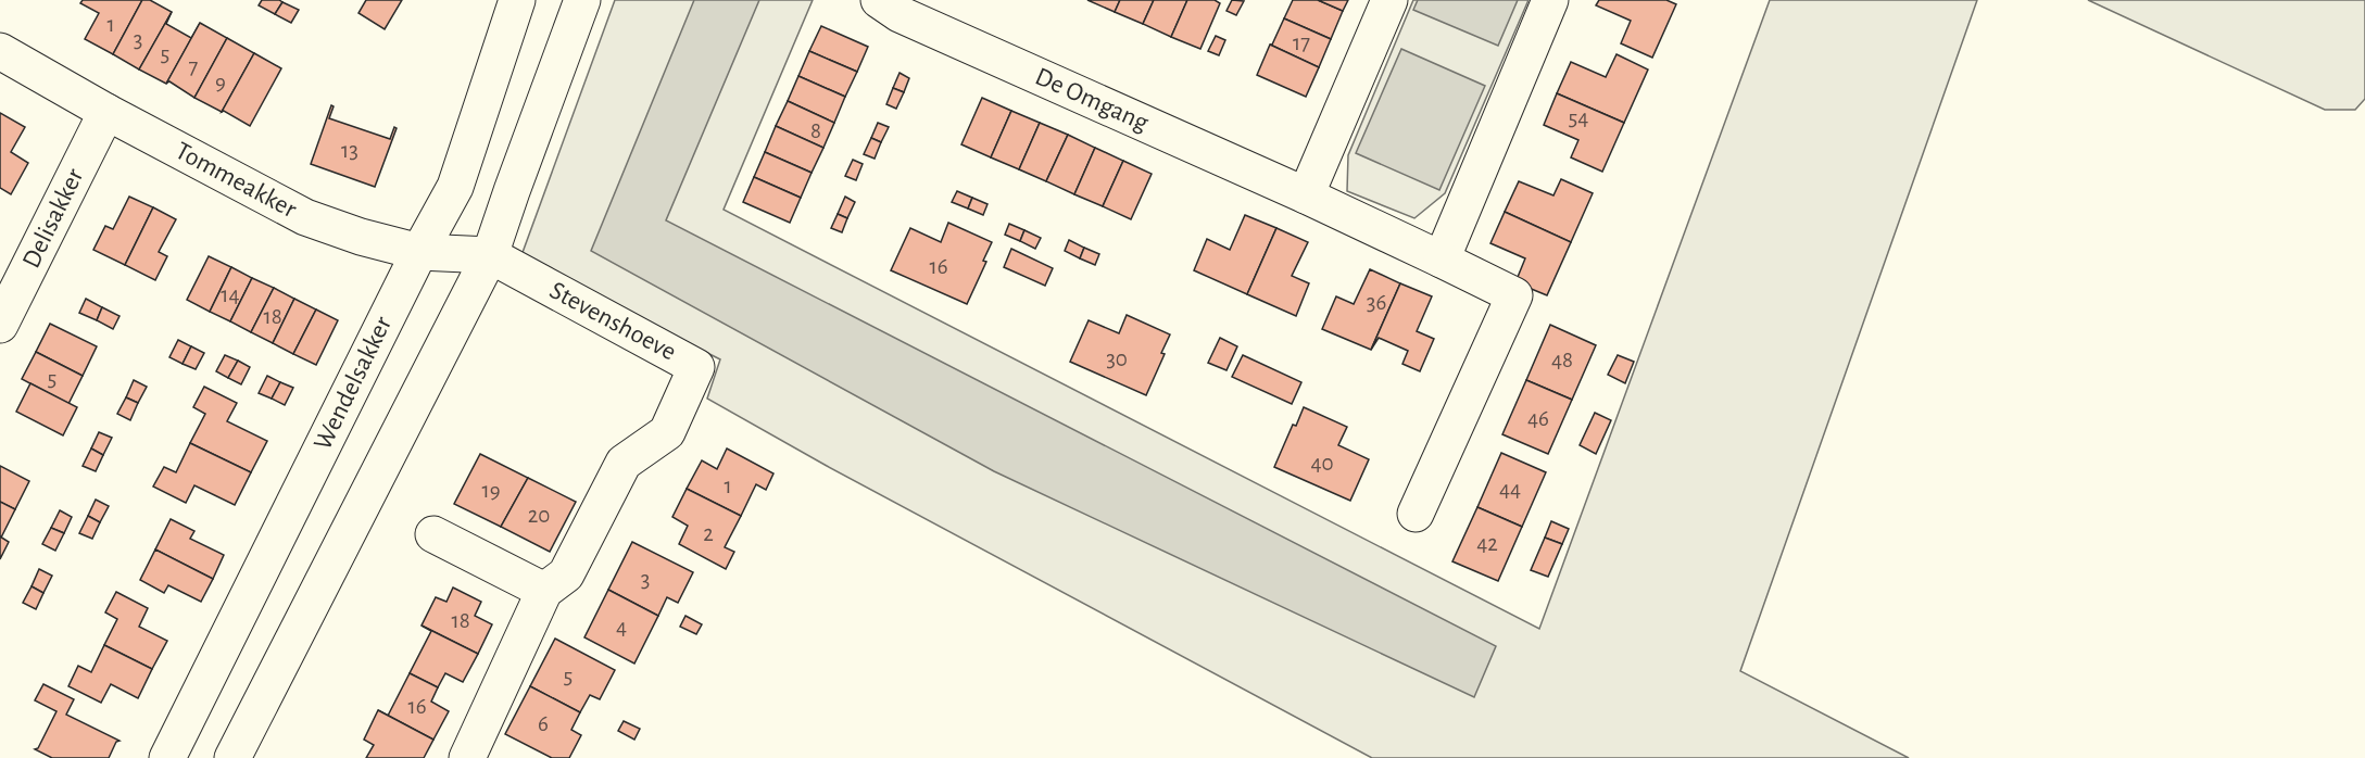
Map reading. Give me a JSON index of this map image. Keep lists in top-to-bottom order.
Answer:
{
  "streets": {
    "street": [
      "De Omgang",
      "Tommeakker",
      "Delisakker",
      "Stevenshoeve",
      "Wendelsakker"
    ]
  },
  "crossings": [
    ["Tommeakker", "Delisakker"],
    ["Tommeakker", "Stevenshoeve"],
    ["Tommeakker", "Wendelsakker"]
  ],
  "house_numbers": [
    "1",
    "3",
    "17",
    "5",
    "7",
    "9",
    "54",
    "8",
    "13",
    "16",
    "14",
    "36",
    "18",
    "30",
    "48",
    "5",
    "46",
    "40",
    "1",
    "44",
    "19",
    "20",
    "2",
    "42",
    "3",
    "18",
    "4",
    "5",
    "16",
    "6"
  ]
}
